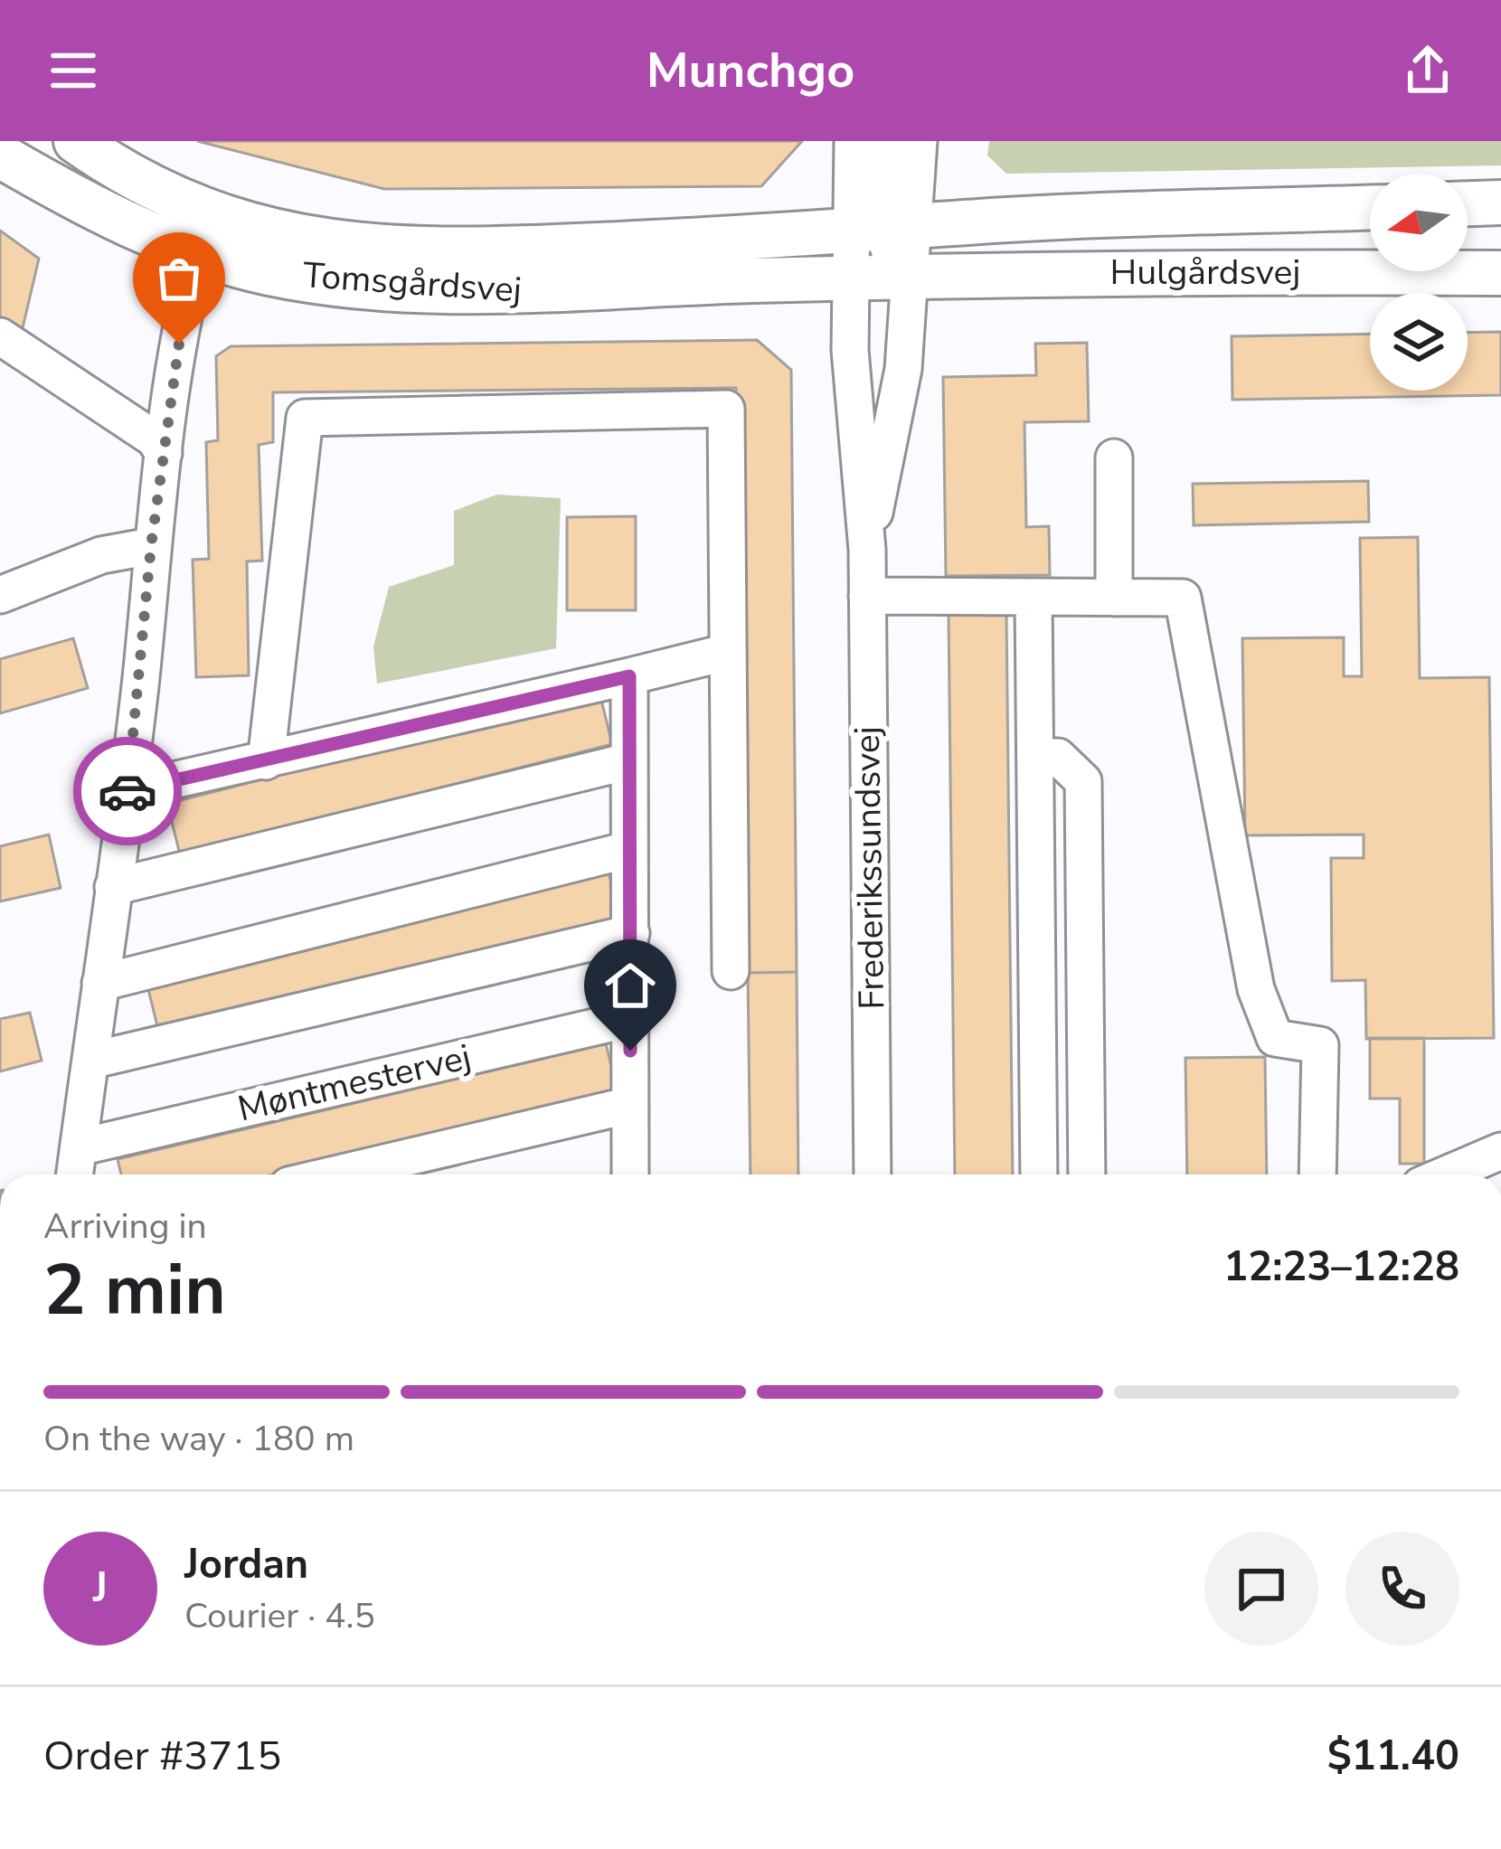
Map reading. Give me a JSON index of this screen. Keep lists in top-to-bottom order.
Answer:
{
  "streets": {
    "main road": ["Hulgårdsvej", "Tomsgårdsvej"],
    "street": ["Frederikssundsvej", "Møntmestervej"]
  },
  "crossings": [
    ["Hulgårdsvej", "Tomsgårdsvej"],
    ["Hulgårdsvej", "Frederikssundsvej"],
    ["Tomsgårdsvej", "Frederikssundsvej"]
  ],
  "north": "left",
  "page": {
    "header": "Munchgo",
    "heading": ["2 min", "Arriving in", "12:23–12:28"],
    "panel": [
      "Jordan",
      "Courier · 4.5",
      "Order #3715",
      "$11.40"
    ],
    "bar": "On the way · 180 m",
    "round": "J"
  }
}
